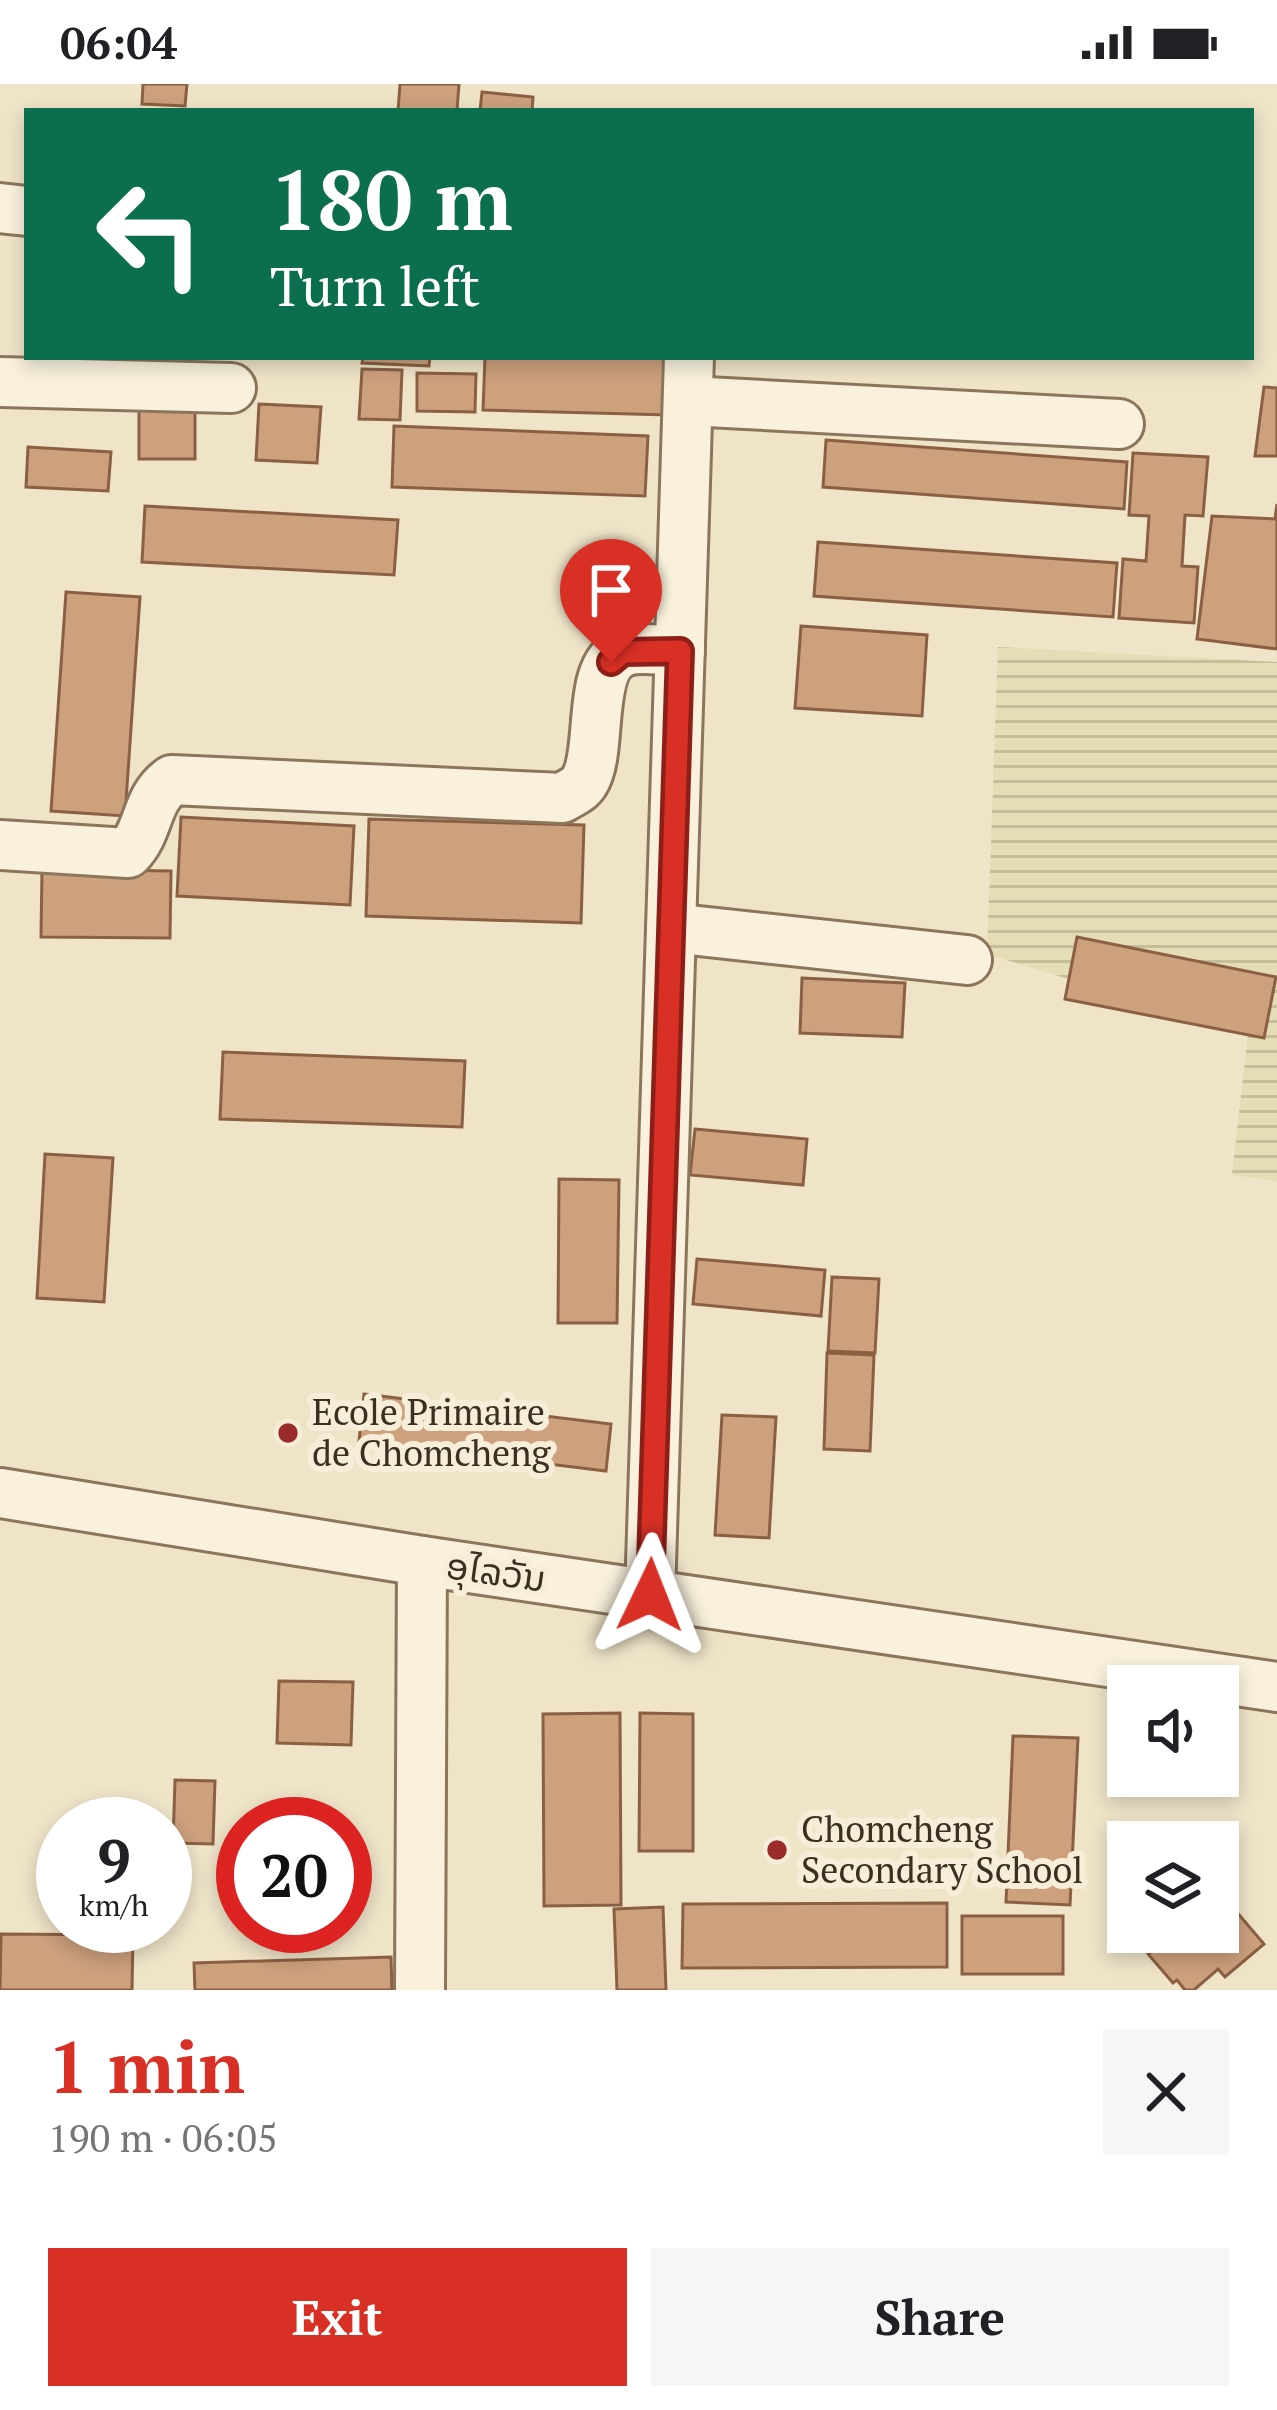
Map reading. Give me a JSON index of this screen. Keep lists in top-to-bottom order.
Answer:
{
  "streets": {
    "street": ["ອຸໄລວັນ"]
  },
  "places": ["Ecole Primaire de Chomcheng", "Chomcheng Secondary School"],
  "page": {
    "status": "06:04",
    "turn": ["180 m", "Turn left"],
    "speed": "9 km/h",
    "limit": "20",
    "heading": ["1 min", "190 m · 06:05"],
    "buttons": ["Exit", "Share"]
  }
}
